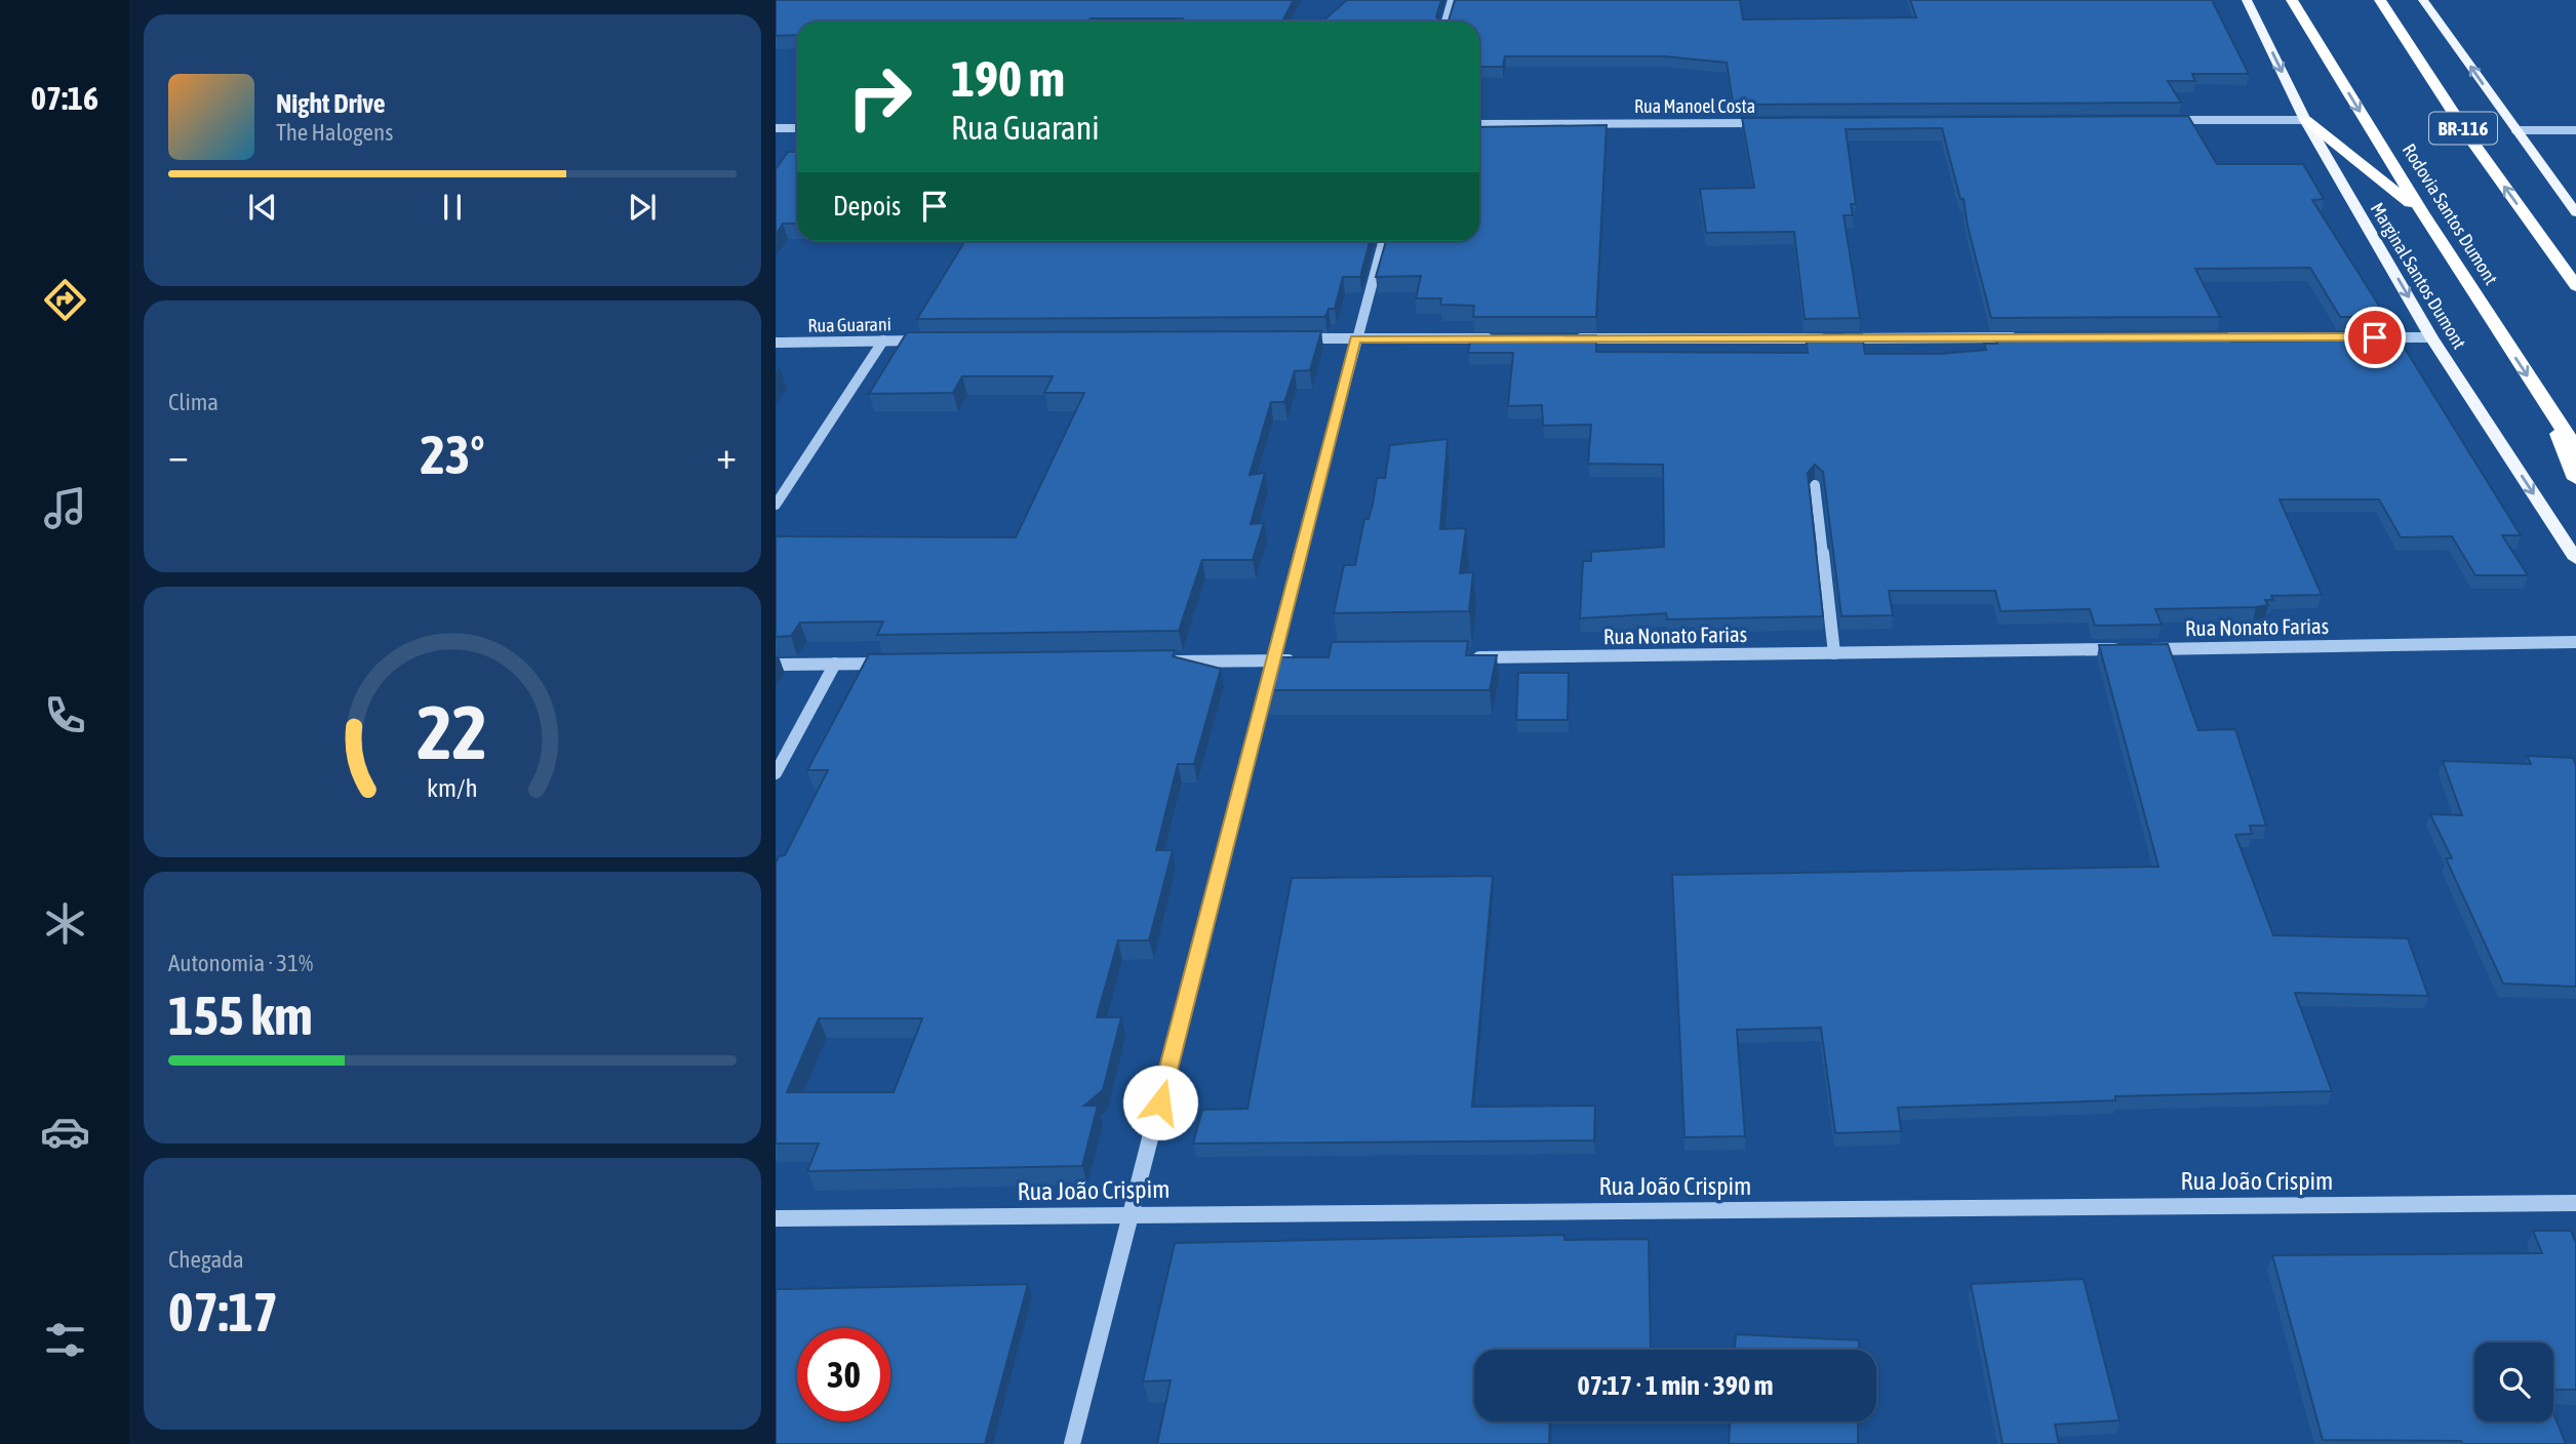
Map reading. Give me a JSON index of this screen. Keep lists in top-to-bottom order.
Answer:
{
  "streets": {
    "highway": ["BR-116", "Rodovia Santos Dumont"],
    "main road": ["Marginal Santos Dumont"],
    "street": [
      "Rua Manoel Costa",
      "Rua Guarani",
      "Rua Nonato Farias",
      "Rua João Crispim"
    ]
  },
  "one_way": ["Marginal Santos Dumont"],
  "page": {
    "tabs": "07:16",
    "turn": ["190 m", "Rua Guarani"],
    "song": ["Night Drive", "The Halogens"],
    "then": "Depois",
    "tile": [
      "Clima",
      ["Autonomia · 31%", "155 km"],
      ["Chegada", "07:17"]
    ],
    "heat": ["−", "23°", "+"],
    "limit": "30",
    "trip": "07:17 · 1 min · 390 m",
    "gauge": ["22", "km/h"]
  }
}
